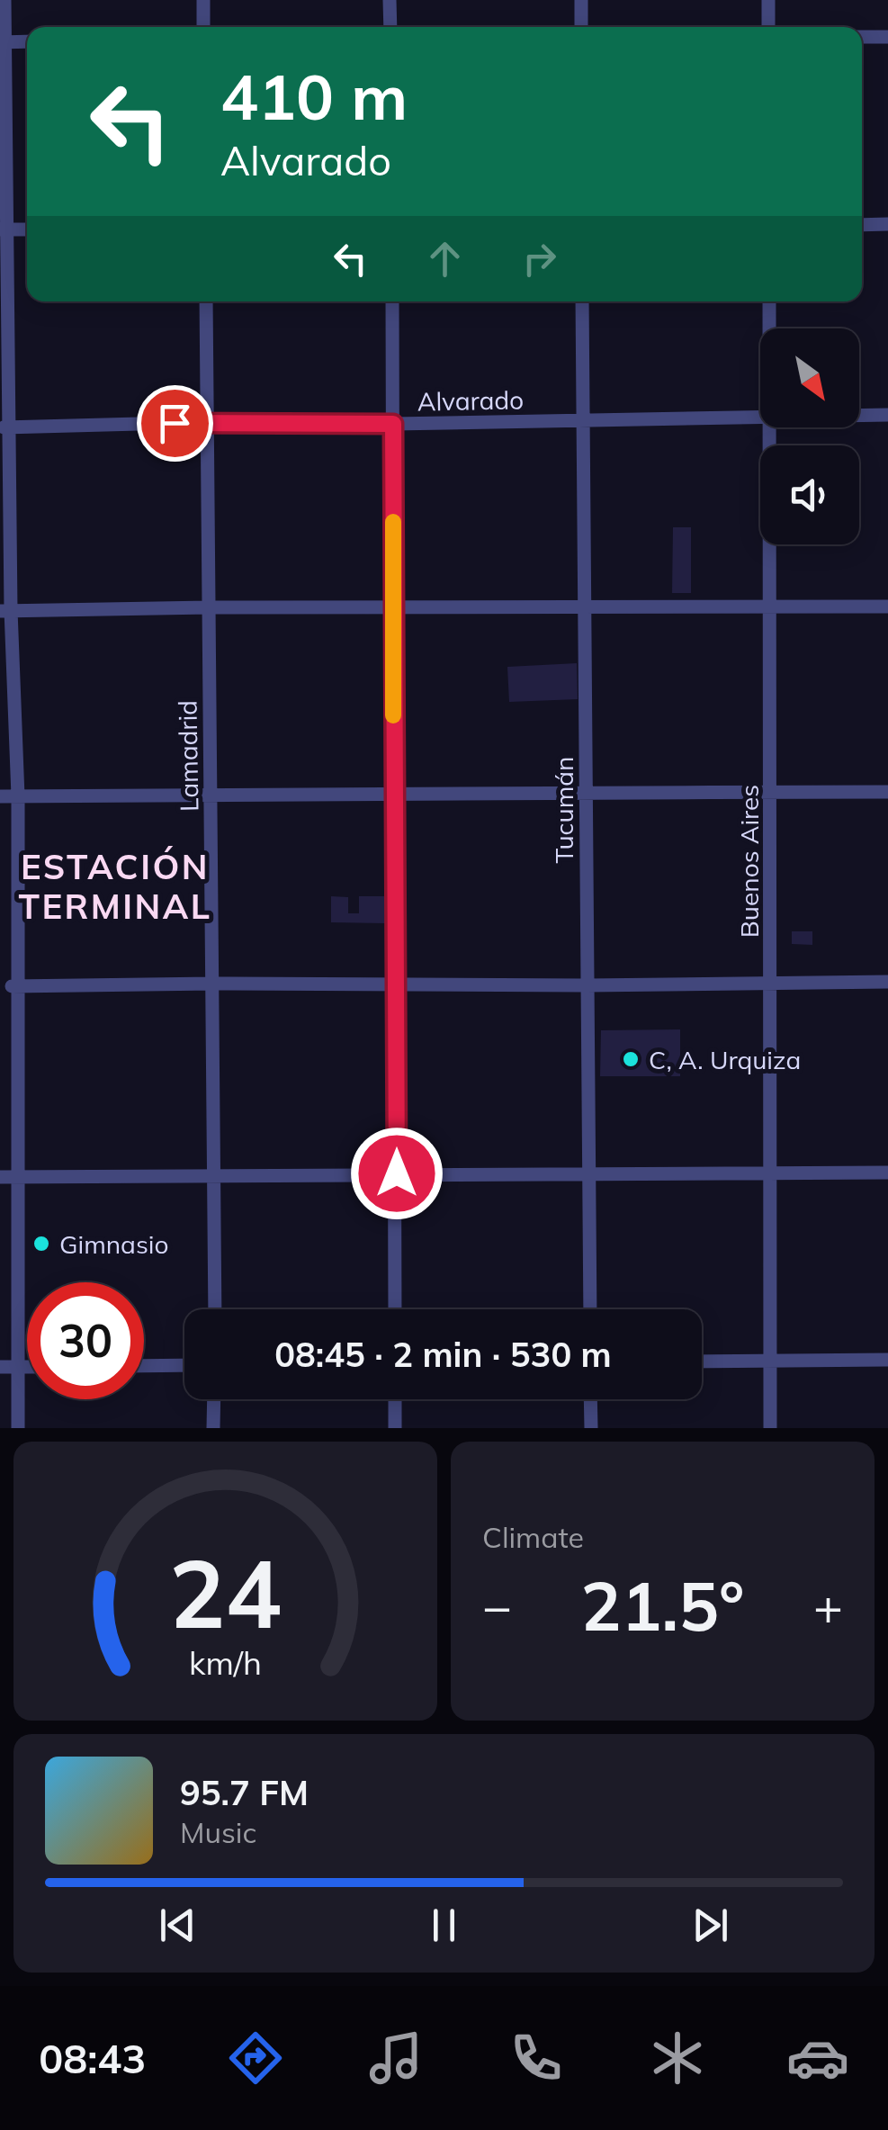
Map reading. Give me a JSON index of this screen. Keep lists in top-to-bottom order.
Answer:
{
  "streets": {
    "street": [
      "Alvarado",
      "Lamadrid",
      "Tucumán",
      "Buenos Aires"
    ]
  },
  "crossings": [
    ["Alvarado", "Lamadrid"],
    ["Alvarado", "Tucumán"]
  ],
  "districts": ["ESTACIÓN TERMINAL"],
  "places": ["C, A. Urquiza", "Gimnasio"],
  "north": "bottom right",
  "page": {
    "turn": ["410 m", "Alvarado"],
    "limit": "30",
    "trip": "08:45 · 2 min · 530 m",
    "tile": "Climate",
    "heat": ["−", "21.5°", "+"],
    "song": ["95.7 FM", "Music"],
    "tabs": "08:43",
    "gauge": ["24", "km/h"]
  }
}
